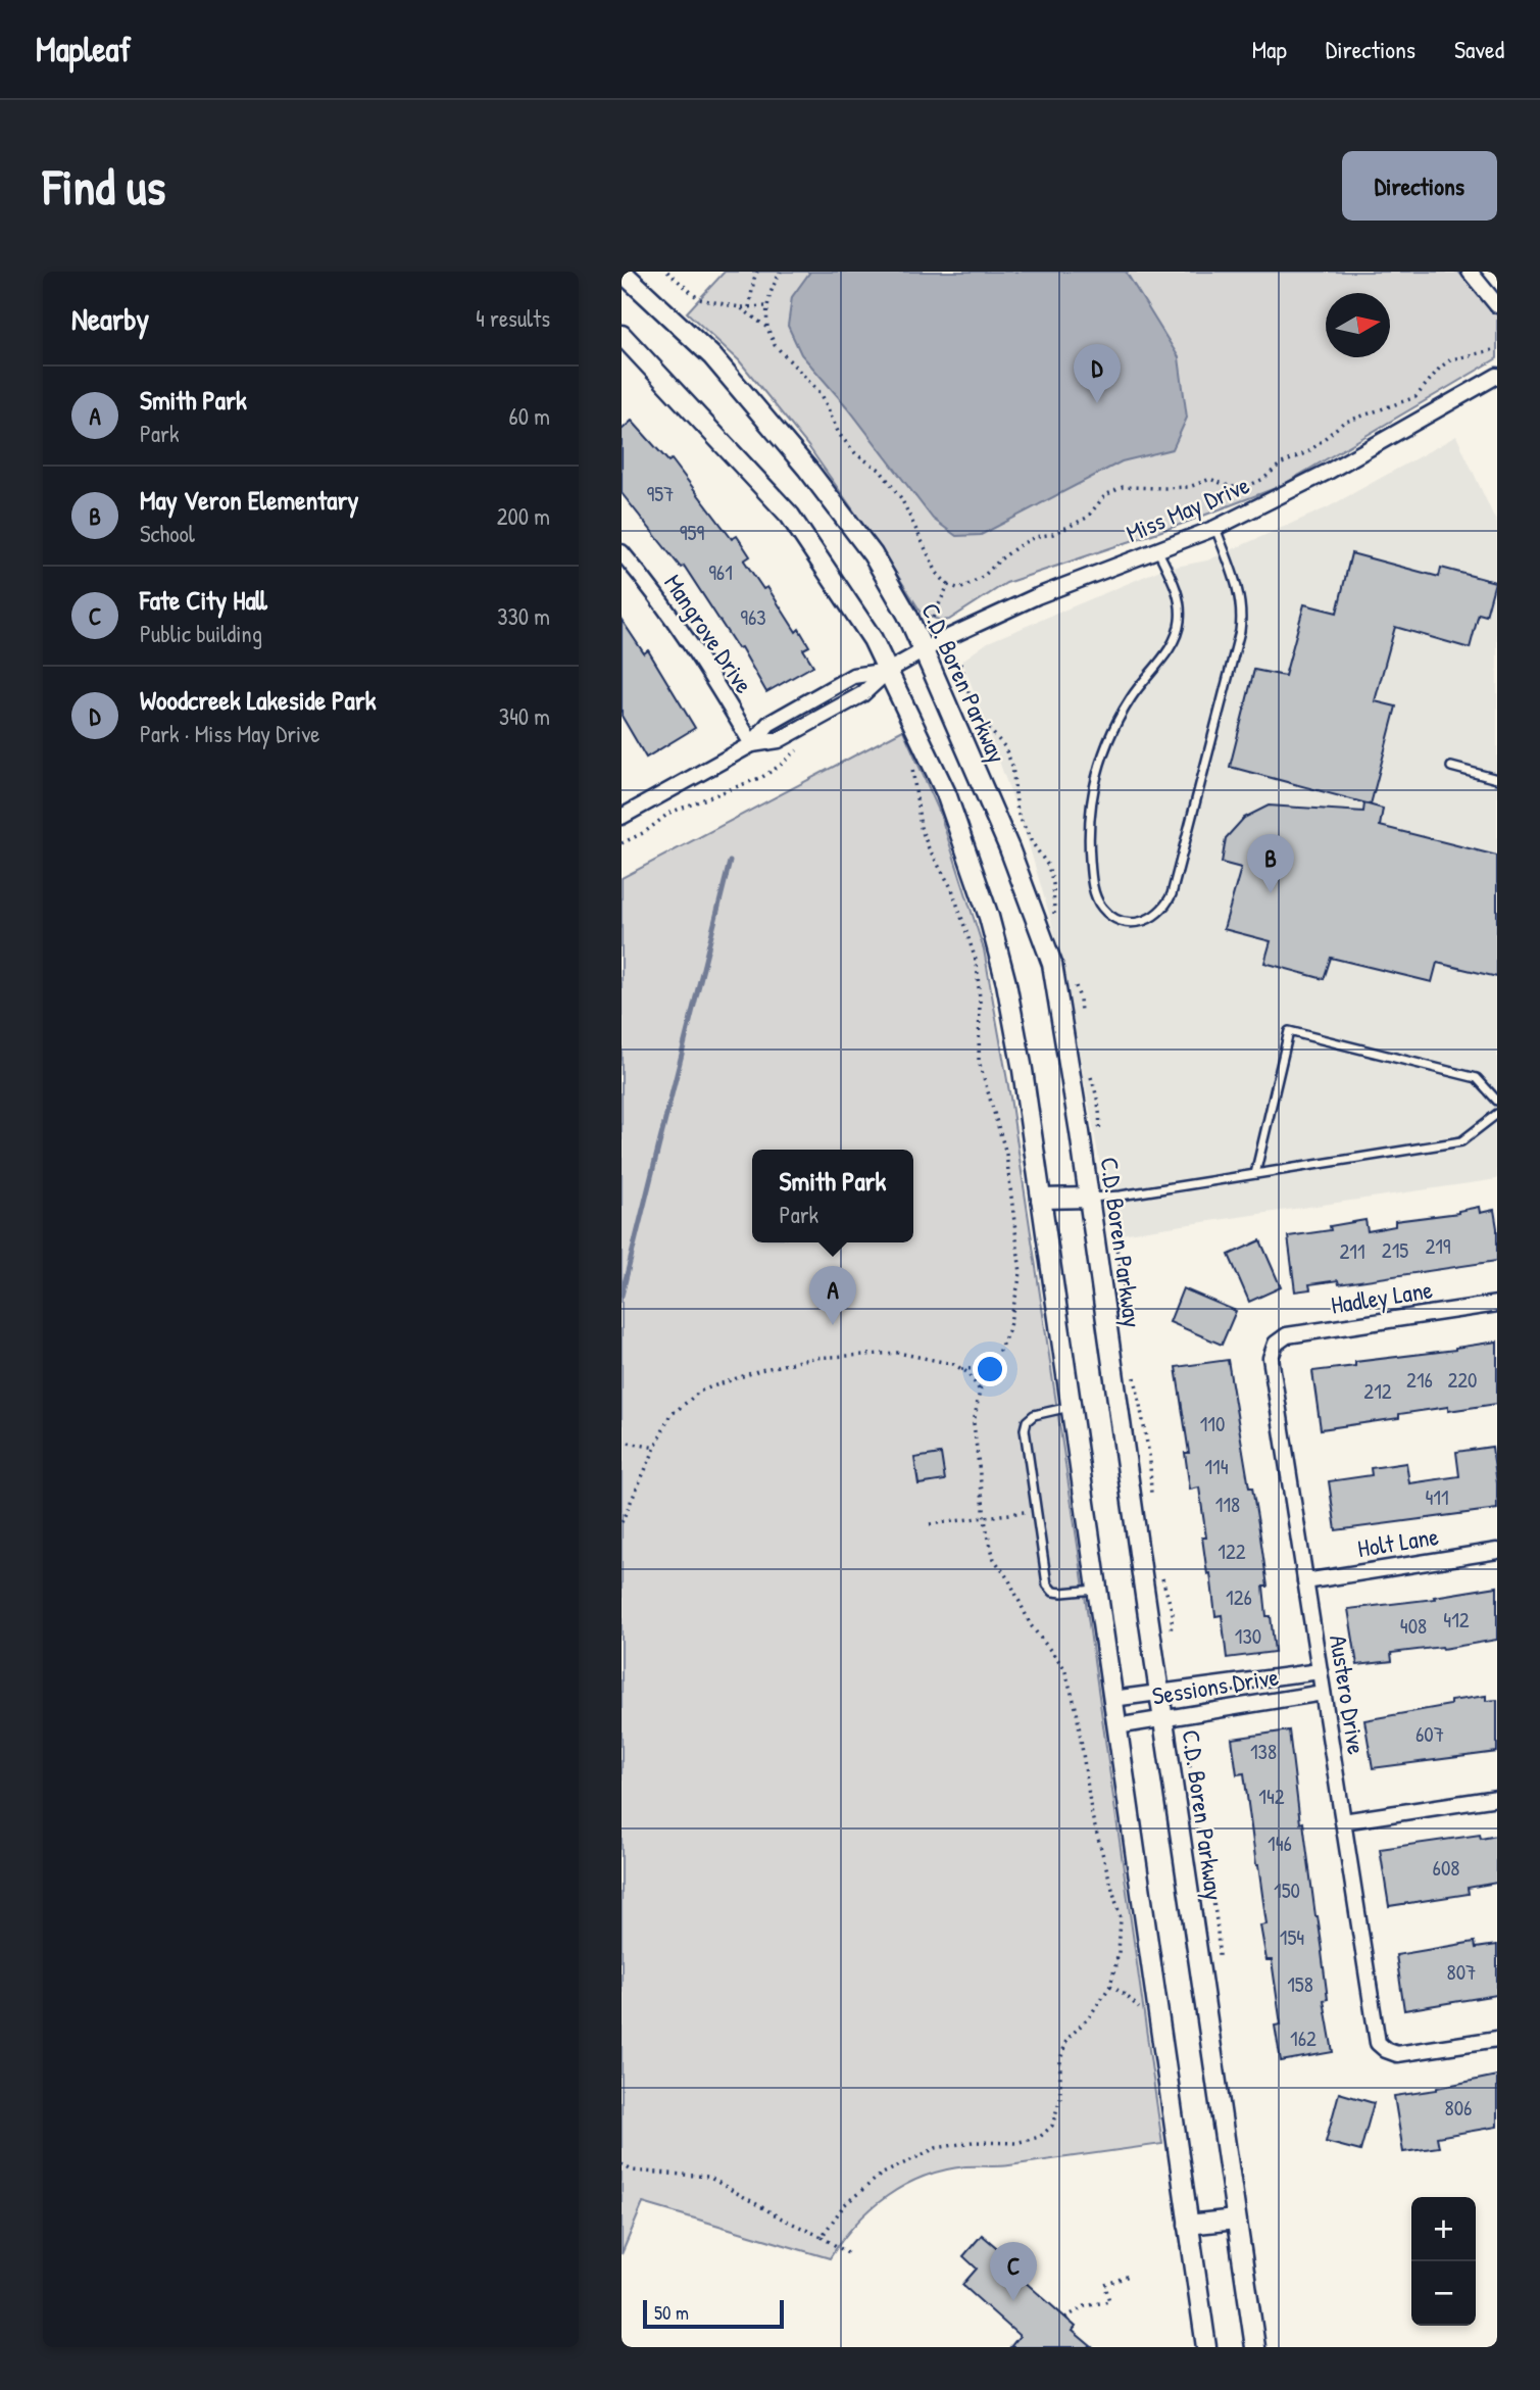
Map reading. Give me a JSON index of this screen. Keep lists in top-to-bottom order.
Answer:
{
  "streets": {
    "street": [
      "Miss May Drive",
      "Mangrove Drive",
      "C.D. Boren Parkway",
      "Hadley Lane",
      "Holt Lane",
      "Sessions Drive",
      "Austero Drive"
    ]
  },
  "crossings": [
    ["Miss May Drive", "Mangrove Drive"],
    ["Miss May Drive", "C.D. Boren Parkway"],
    ["C.D. Boren Parkway", "Sessions Drive"],
    ["Hadley Lane", "Austero Drive"],
    ["Holt Lane", "Austero Drive"],
    ["Sessions Drive", "Austero Drive"]
  ],
  "house_numbers": [
    "957",
    "959",
    "961",
    "963",
    "219",
    "215",
    "211",
    "216",
    "220",
    "212",
    "110",
    "114",
    "411",
    "118",
    "122",
    "126",
    "412",
    "408",
    "130",
    "607",
    "138",
    "142",
    "146",
    "608",
    "150",
    "154",
    "807",
    "158",
    "162",
    "806"
  ],
  "scale_bar": "50 m",
  "north": "right",
  "page": {
    "header": "Mapleaf",
    "nav": ["Map", "Directions", "Saved"],
    "buttons": "Directions",
    "title": "Find us",
    "heading": ["Nearby", "4 results"],
    "pins": [
      "D",
      "B",
      "A",
      "C"
    ],
    "list": [
      {
        "mark": "A",
        "name": "Smith Park",
        "note": "Park",
        "value": "60 m"
      },
      {
        "mark": "B",
        "name": "May Veron Elementary",
        "note": "School",
        "value": "200 m"
      },
      {
        "mark": "C",
        "name": "Fate City Hall",
        "note": "Public building",
        "value": "330 m"
      },
      {
        "mark": "D",
        "name": "Woodcreek Lakeside Park",
        "note": "Park · Miss May Drive",
        "value": "340 m"
      }
    ],
    "popup": ["Smith Park", "Park"],
    "map_buttons": ["+", "−"],
    "scale": "50 m"
  }
}
